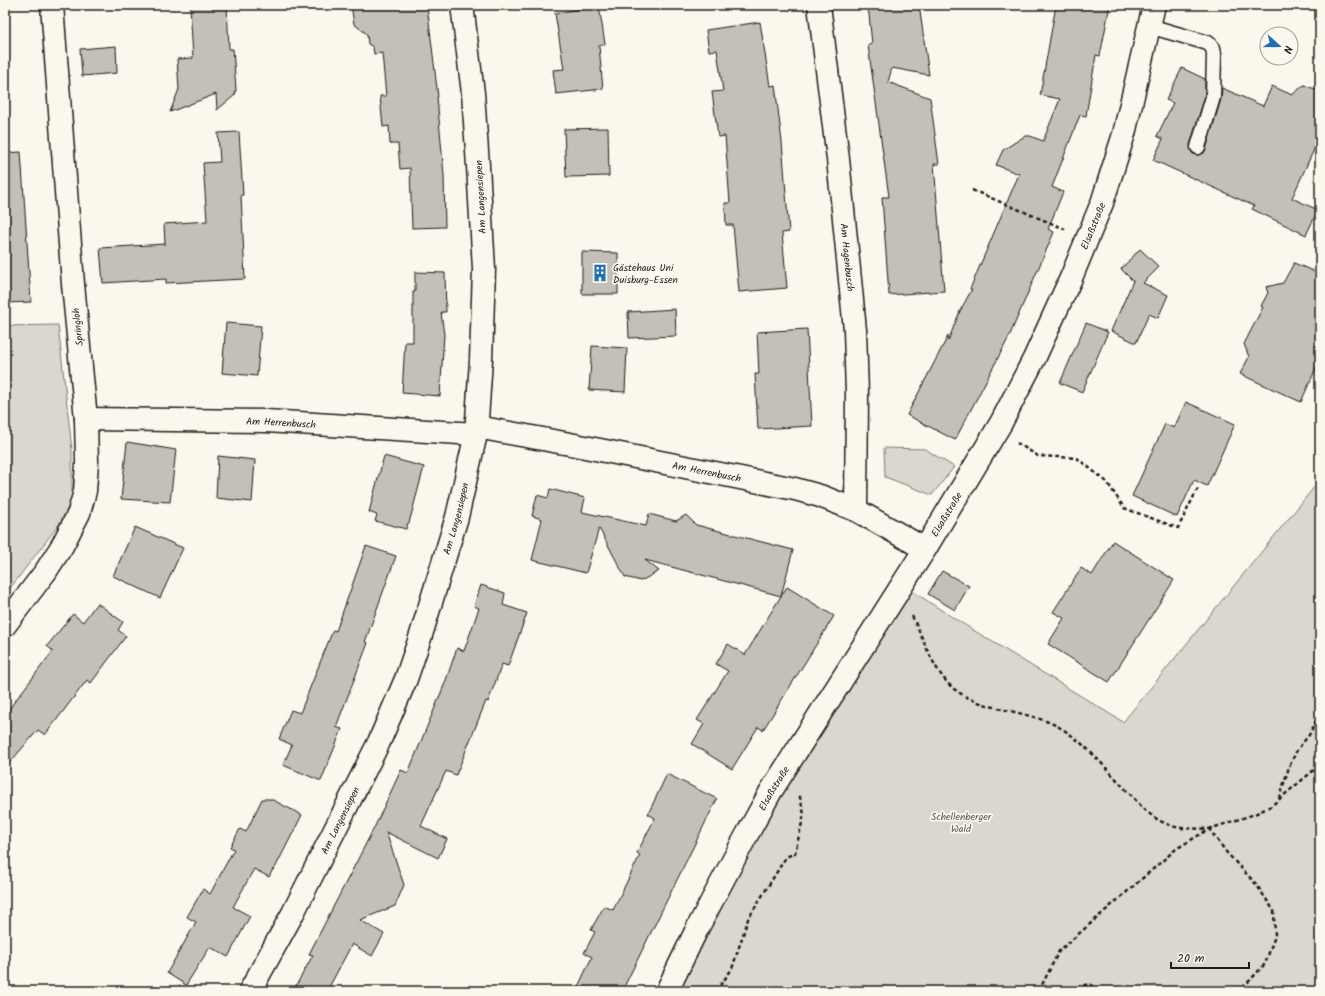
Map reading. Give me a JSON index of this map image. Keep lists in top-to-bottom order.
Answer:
{
  "streets": {
    "street": [
      "Am Langensiepen",
      "Elsaßstraße",
      "Am Hagenbusch",
      "Springloh",
      "Am Herrenbusch"
    ]
  },
  "crossings": [
    ["Am Langensiepen", "Am Herrenbusch"],
    ["Elsaßstraße", "Am Herrenbusch"],
    ["Am Hagenbusch", "Am Herrenbusch"],
    ["Springloh", "Am Herrenbusch"]
  ],
  "parks": ["Schellenberger Wald"],
  "places": {
    "building": ["Gästehaus Uni Duisburg-Essen"]
  },
  "scale_bar": "20 m",
  "north": "right"
}
